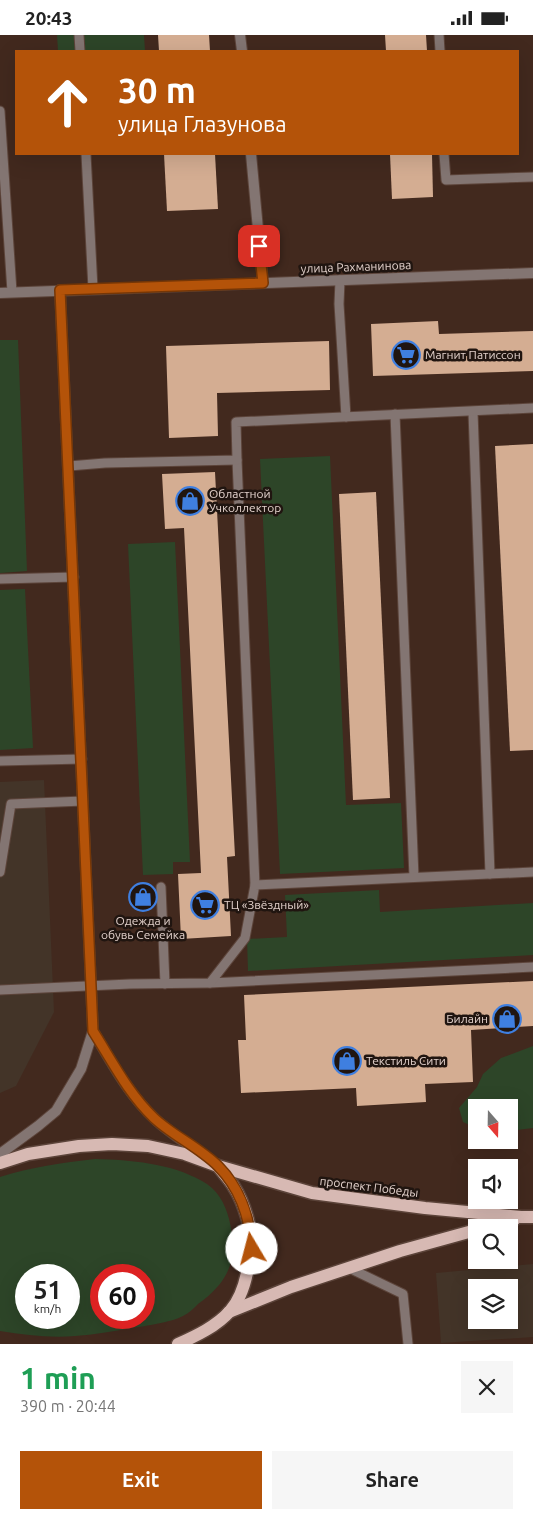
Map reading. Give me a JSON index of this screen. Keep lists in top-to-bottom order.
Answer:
{
  "streets": {
    "main road": ["проспект Победы"],
    "street": ["улица Рахманинова"]
  },
  "places": {
    "supermarket": ["Магнит Патиссон", "ТЦ «Звёздный»"],
    "shop": [
      "Областной Учколлектор",
      "Одежда и обувь Семейка",
      "Билайн",
      "Текстиль Сити"
    ]
  },
  "north": "bottom",
  "page": {
    "status": "20:43",
    "turn": ["30 m", "улица Глазунова"],
    "speed": "51 km/h",
    "limit": "60",
    "heading": ["1 min", "390 m · 20:44"],
    "buttons": ["Exit", "Share"]
  }
}
